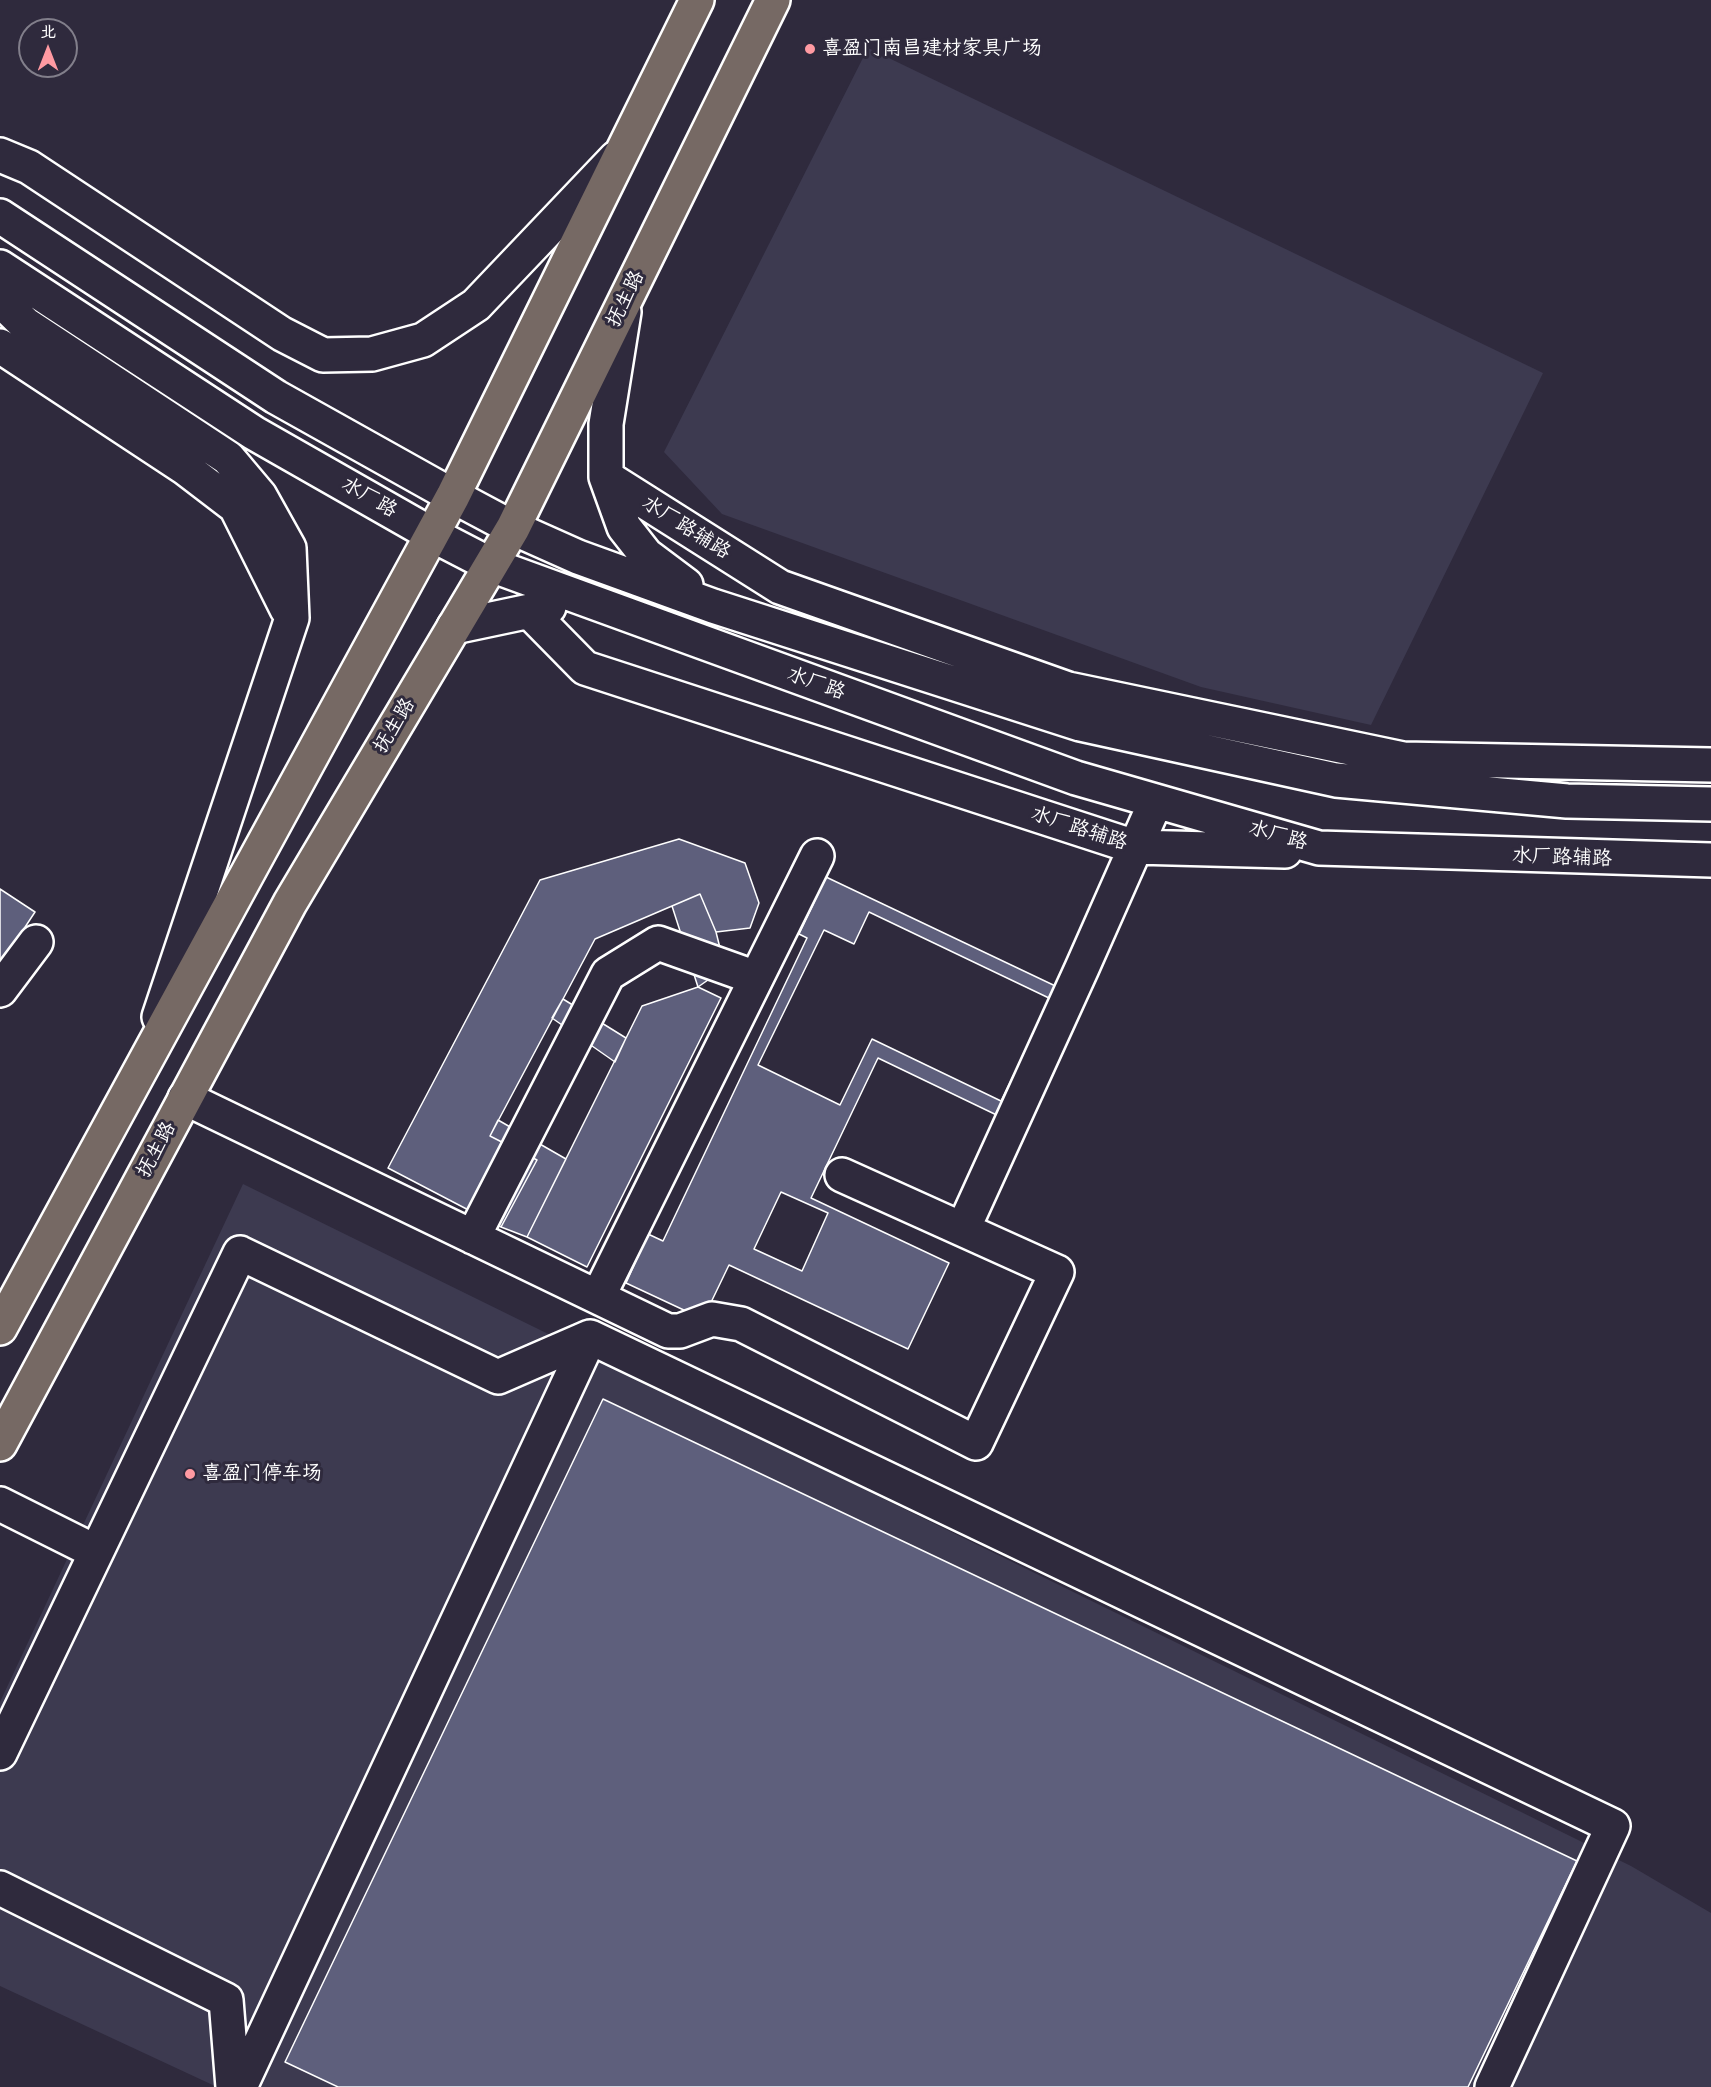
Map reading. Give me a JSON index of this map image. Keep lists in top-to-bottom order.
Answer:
{
  "streets": {
    "main road": ["抚生路"],
    "street": ["水厂路", "水厂路辅路"]
  },
  "crossings": [
    ["抚生路", "水厂路"],
    ["水厂路", "水厂路辅路"]
  ],
  "places": ["喜盈门南昌建材家具广场", "喜盈门停车场"],
  "north": "top"
}
